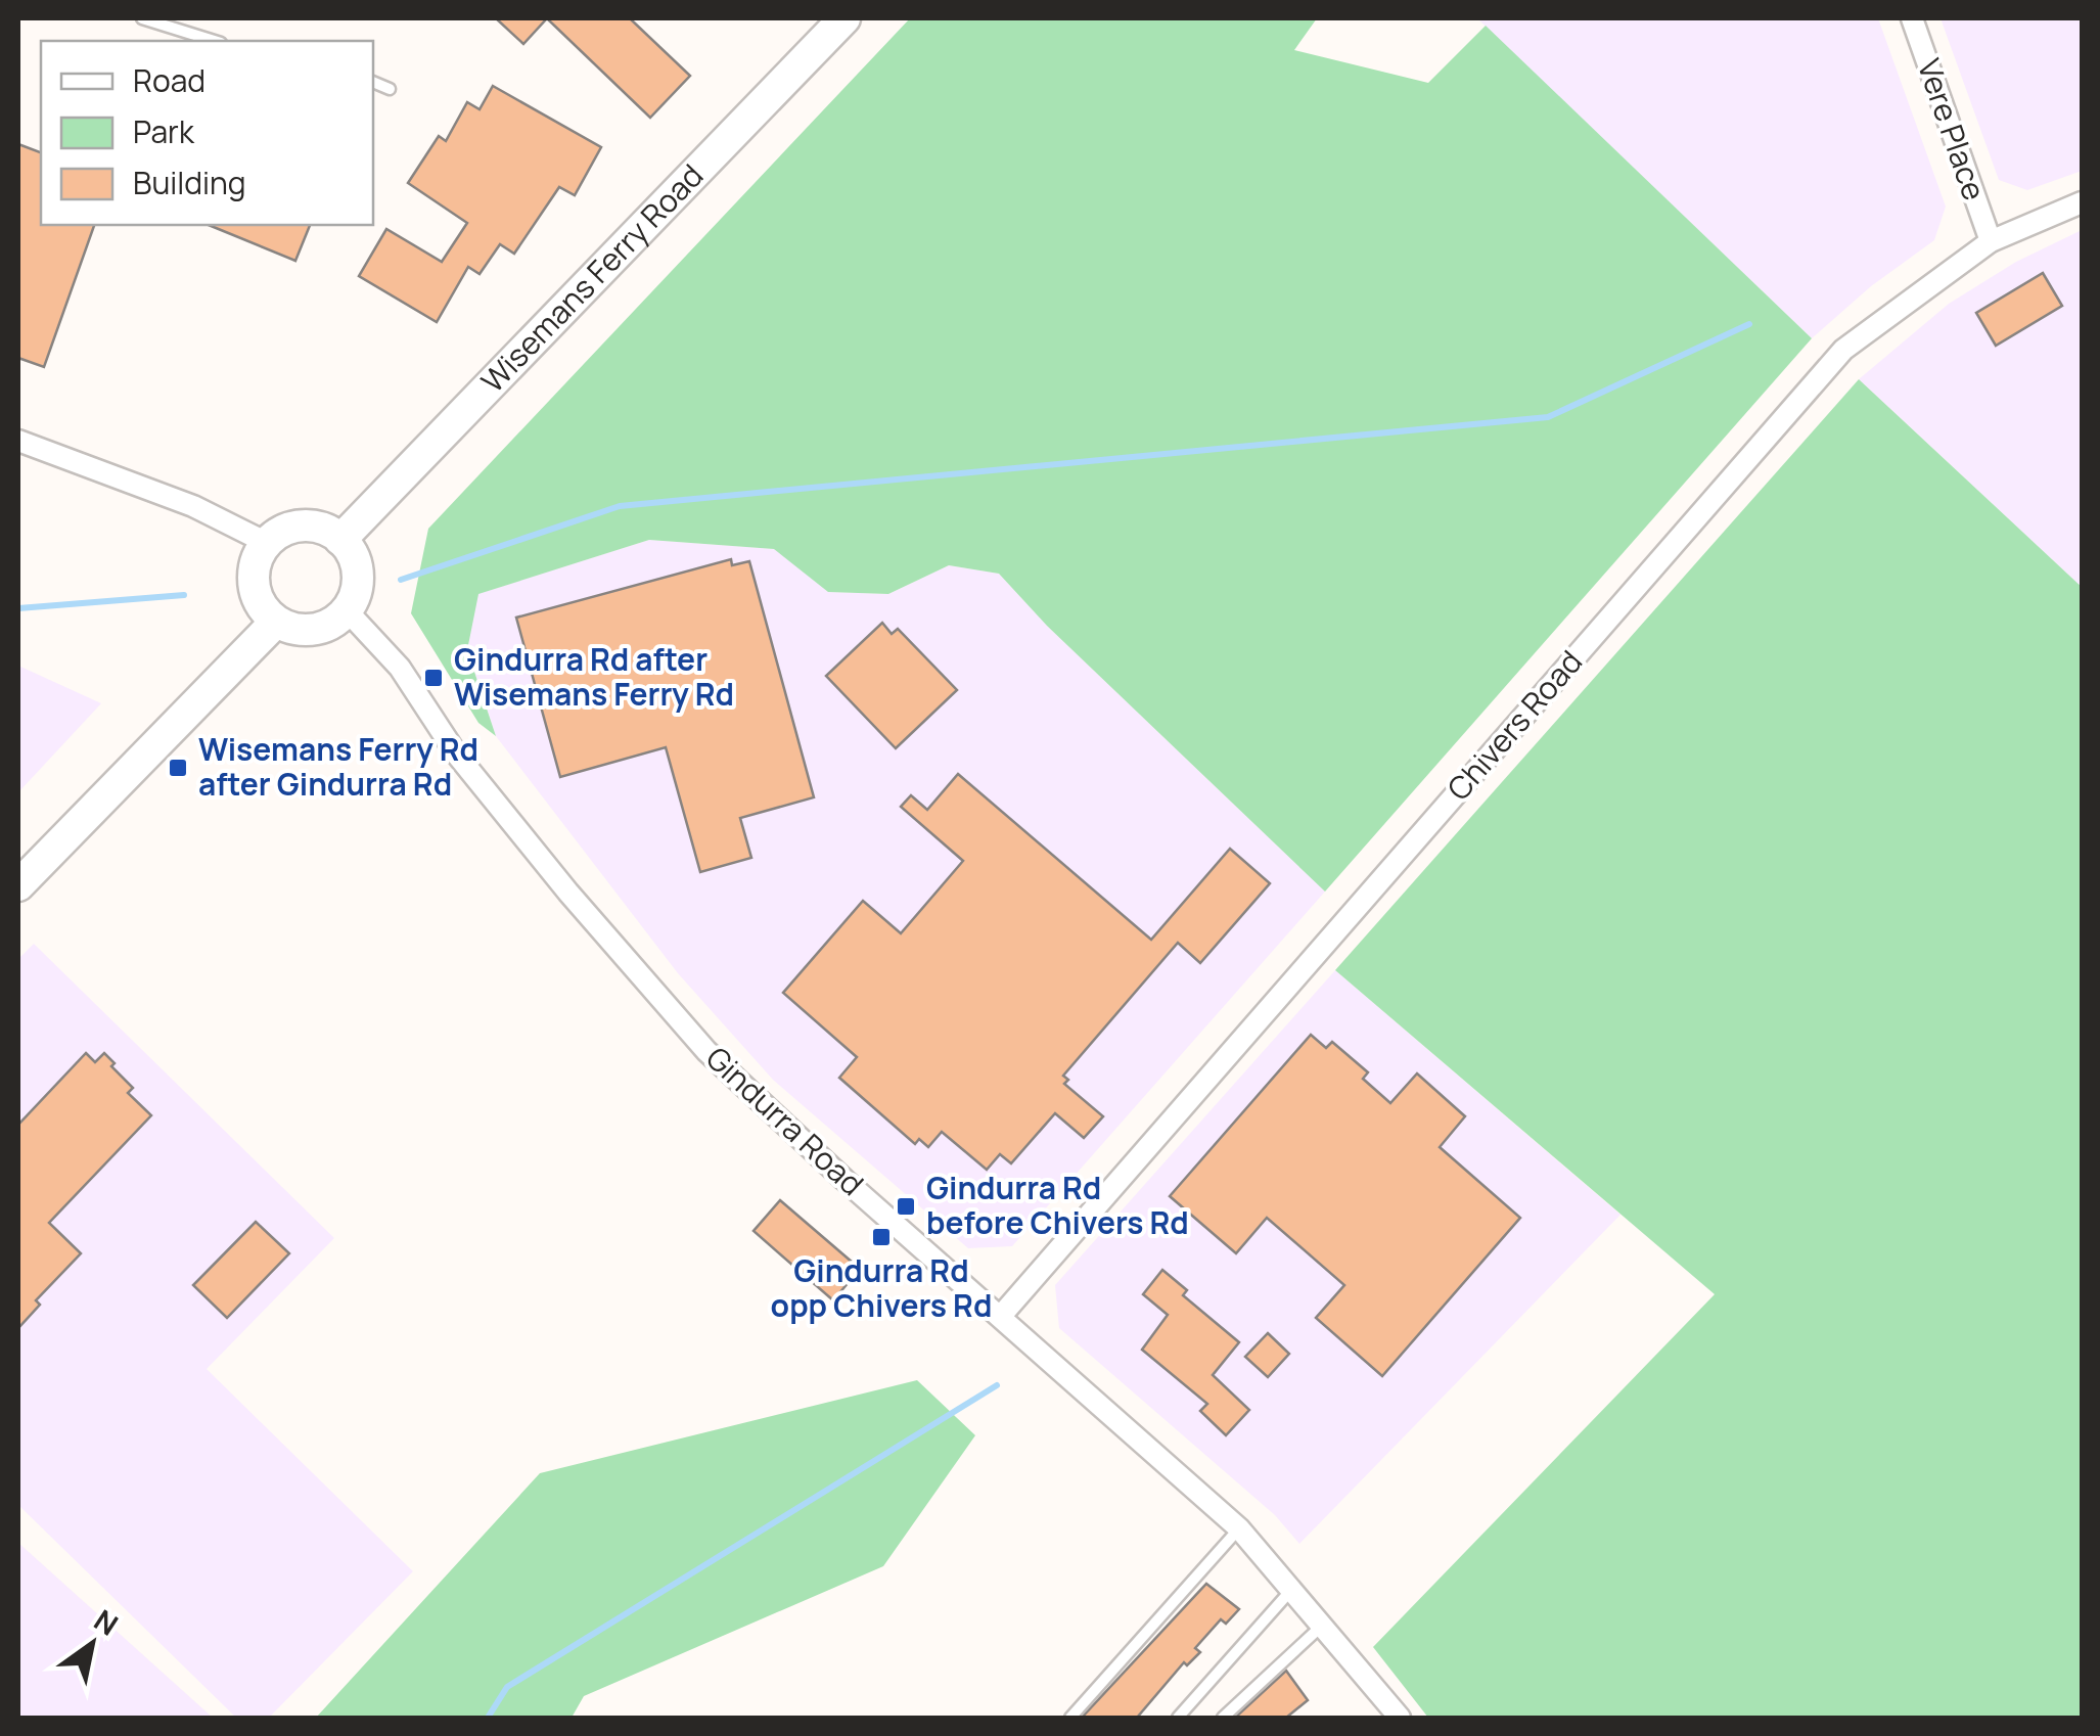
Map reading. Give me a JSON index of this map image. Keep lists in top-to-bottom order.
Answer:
{
  "streets": {
    "main road": ["Wisemans Ferry Road"],
    "street": ["Vere Place", "Chivers Road", "Gindurra Road"]
  },
  "crossings": [
    ["Vere Place", "Chivers Road"],
    ["Wisemans Ferry Road", "Gindurra Road"],
    ["Chivers Road", "Gindurra Road"]
  ],
  "places": {
    "transit": [
      "Gindurra Rd after Wisemans Ferry Rd",
      "Wisemans Ferry Rd after Gindurra Rd",
      "Gindurra Rd before Chivers Rd",
      "Gindurra Rd opp Chivers Rd"
    ]
  },
  "legend": ["Road", "Park", "Building"],
  "north": "top right"
}
